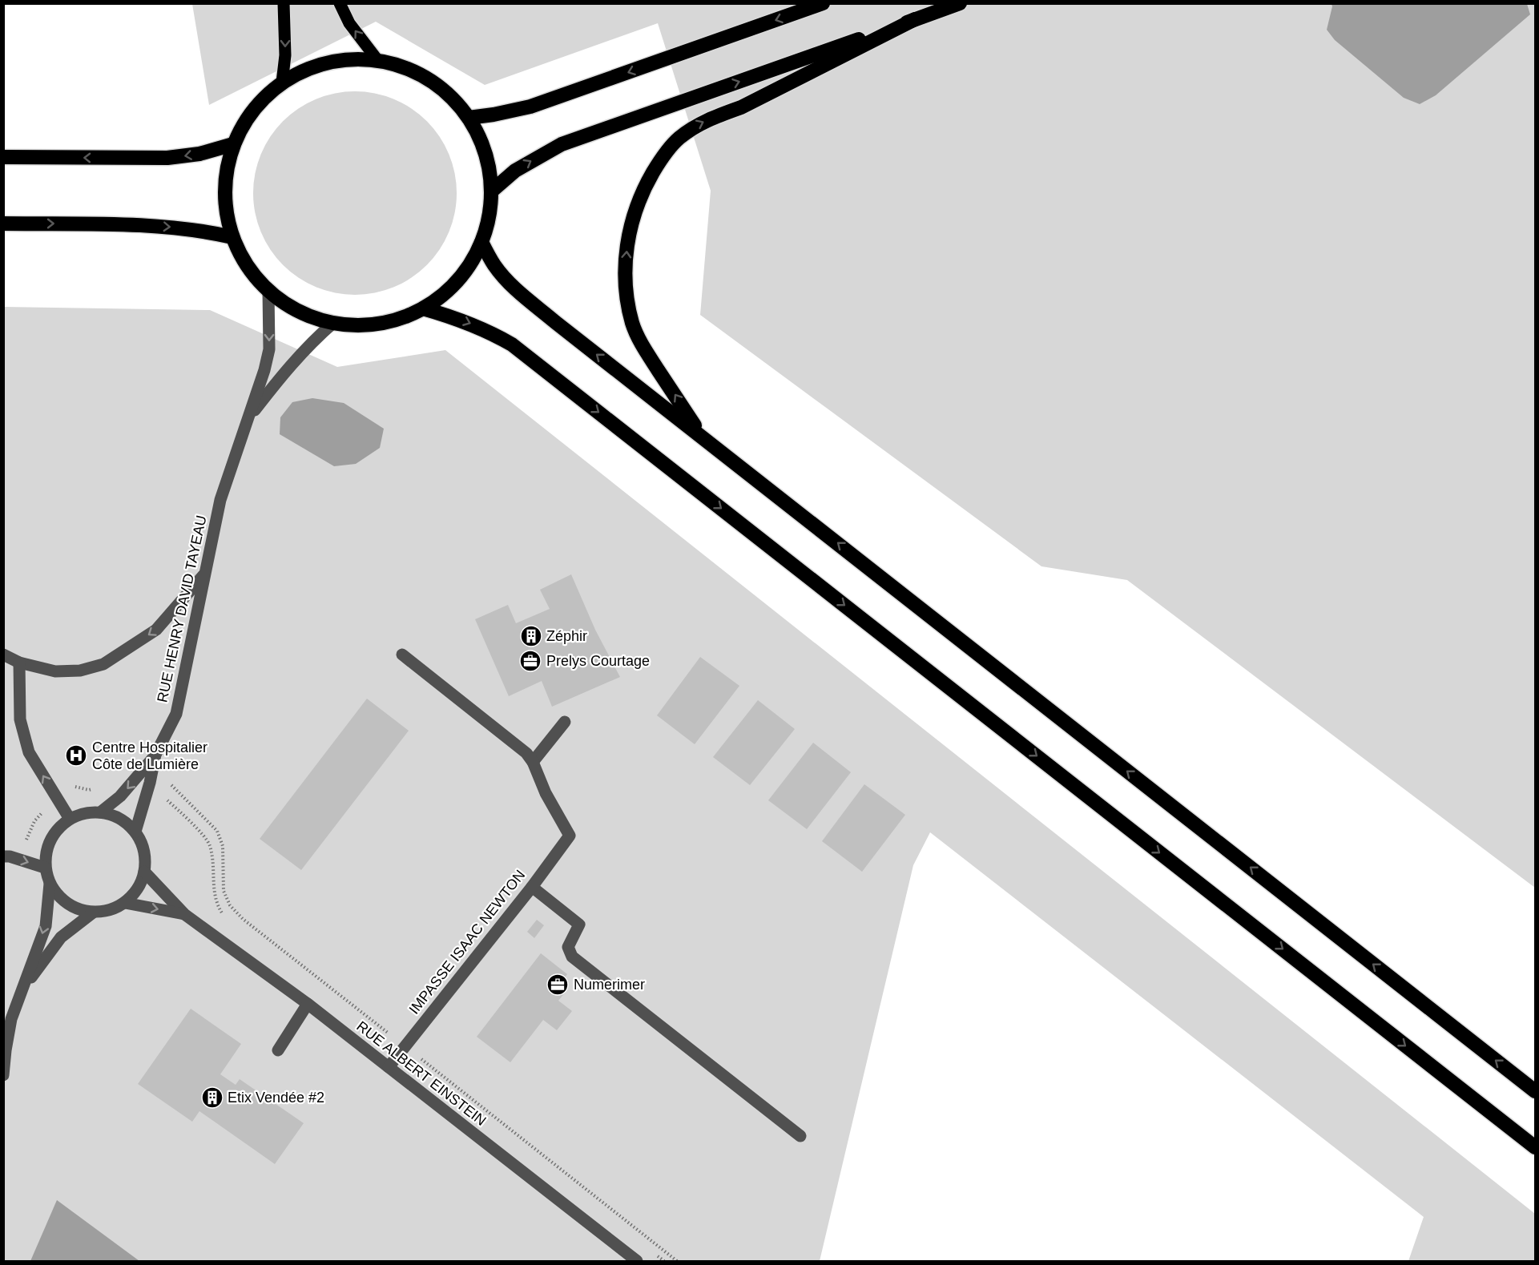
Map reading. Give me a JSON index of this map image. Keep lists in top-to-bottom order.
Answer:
{
  "streets": {
    "street": ["RUE HENRY DAVID TAYEAU", "IMPASSE ISAAC NEWTON", "RUE ALBERT EINSTEIN"]
  },
  "crossings": [
    ["RUE HENRY DAVID TAYEAU", "RUE ALBERT EINSTEIN"],
    ["IMPASSE ISAAC NEWTON", "RUE ALBERT EINSTEIN"]
  ],
  "places": {
    "building": ["Zéphir", "Etix Vendée #2"],
    "office": ["Prelys Courtage", "Numerimer"],
    "hospital": ["Centre Hospitalier Côte de Lumière"]
  }
}
